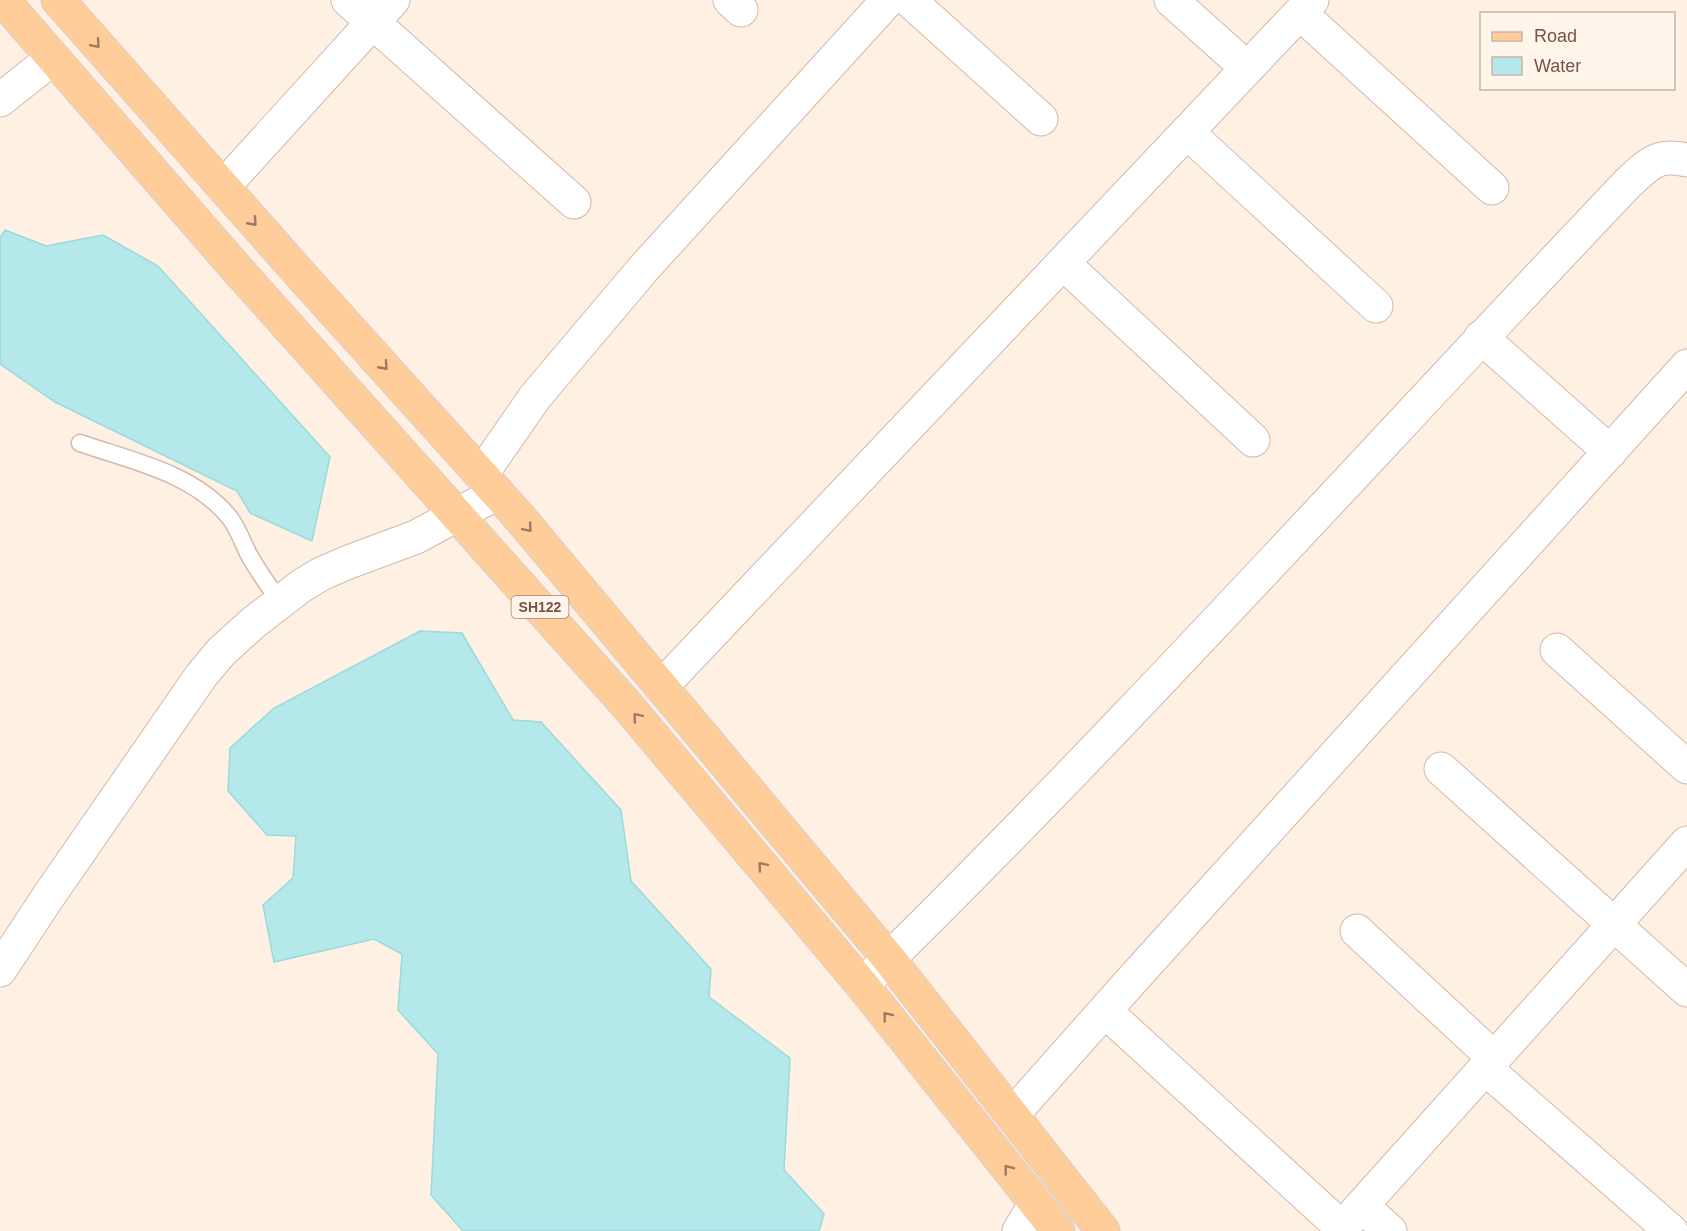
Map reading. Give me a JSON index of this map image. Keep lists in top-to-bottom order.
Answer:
{
  "streets": {
    "main road": ["SH122"]
  },
  "legend": ["Road", "Water"]
}
